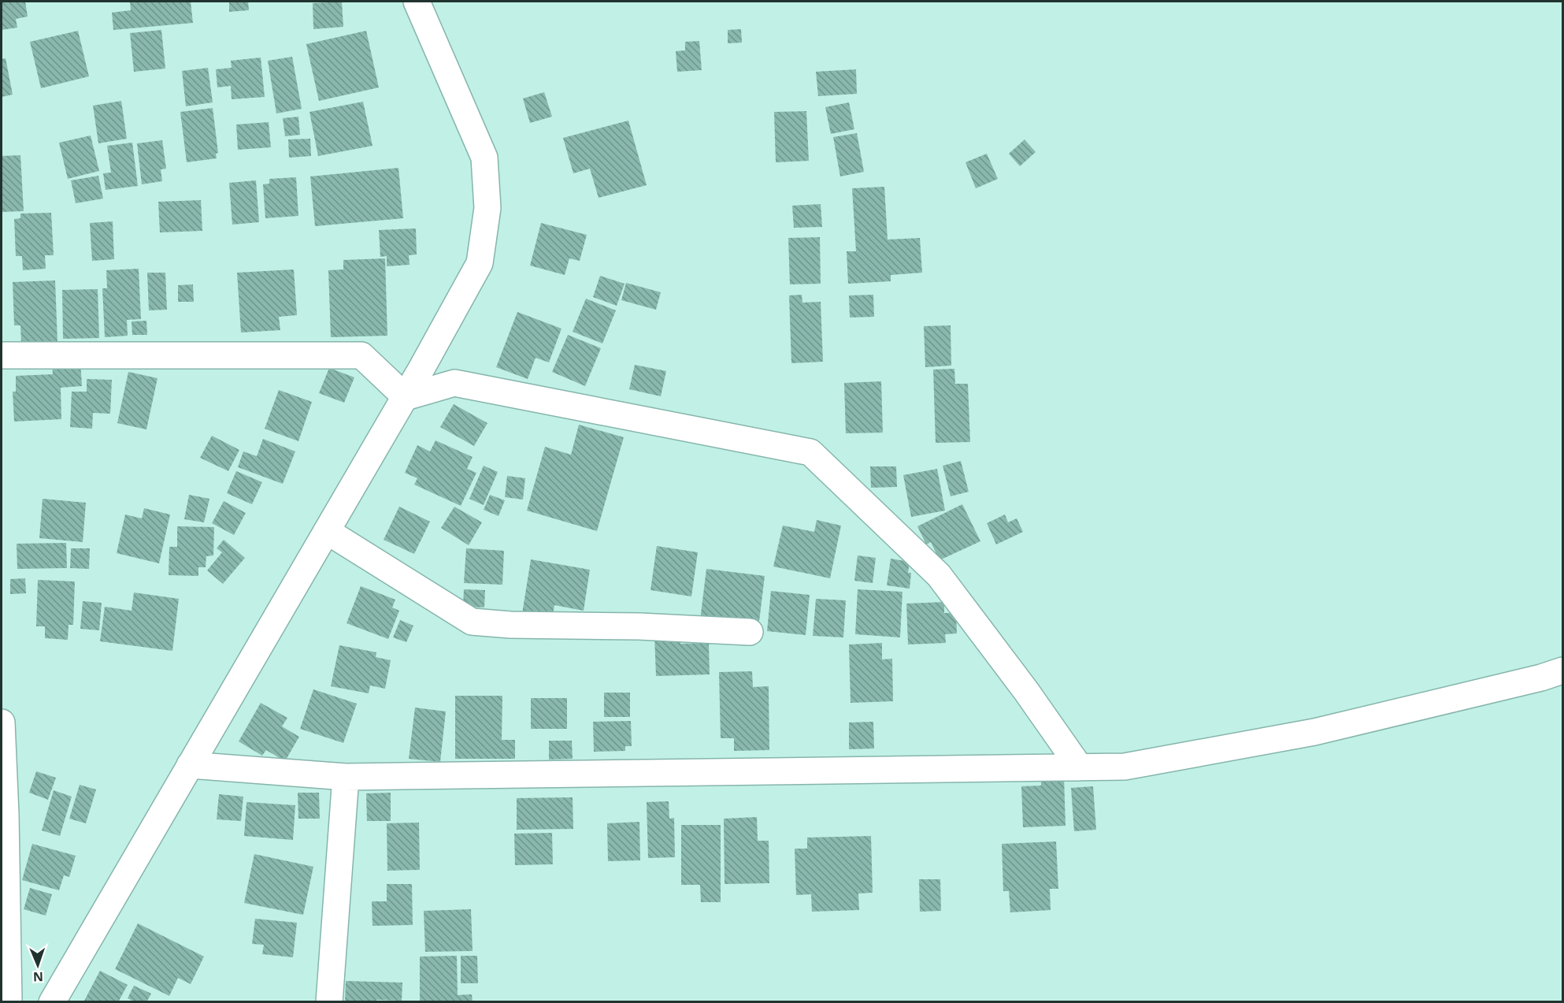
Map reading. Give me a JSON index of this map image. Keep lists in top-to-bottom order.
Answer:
{
  "north": "bottom"
}
